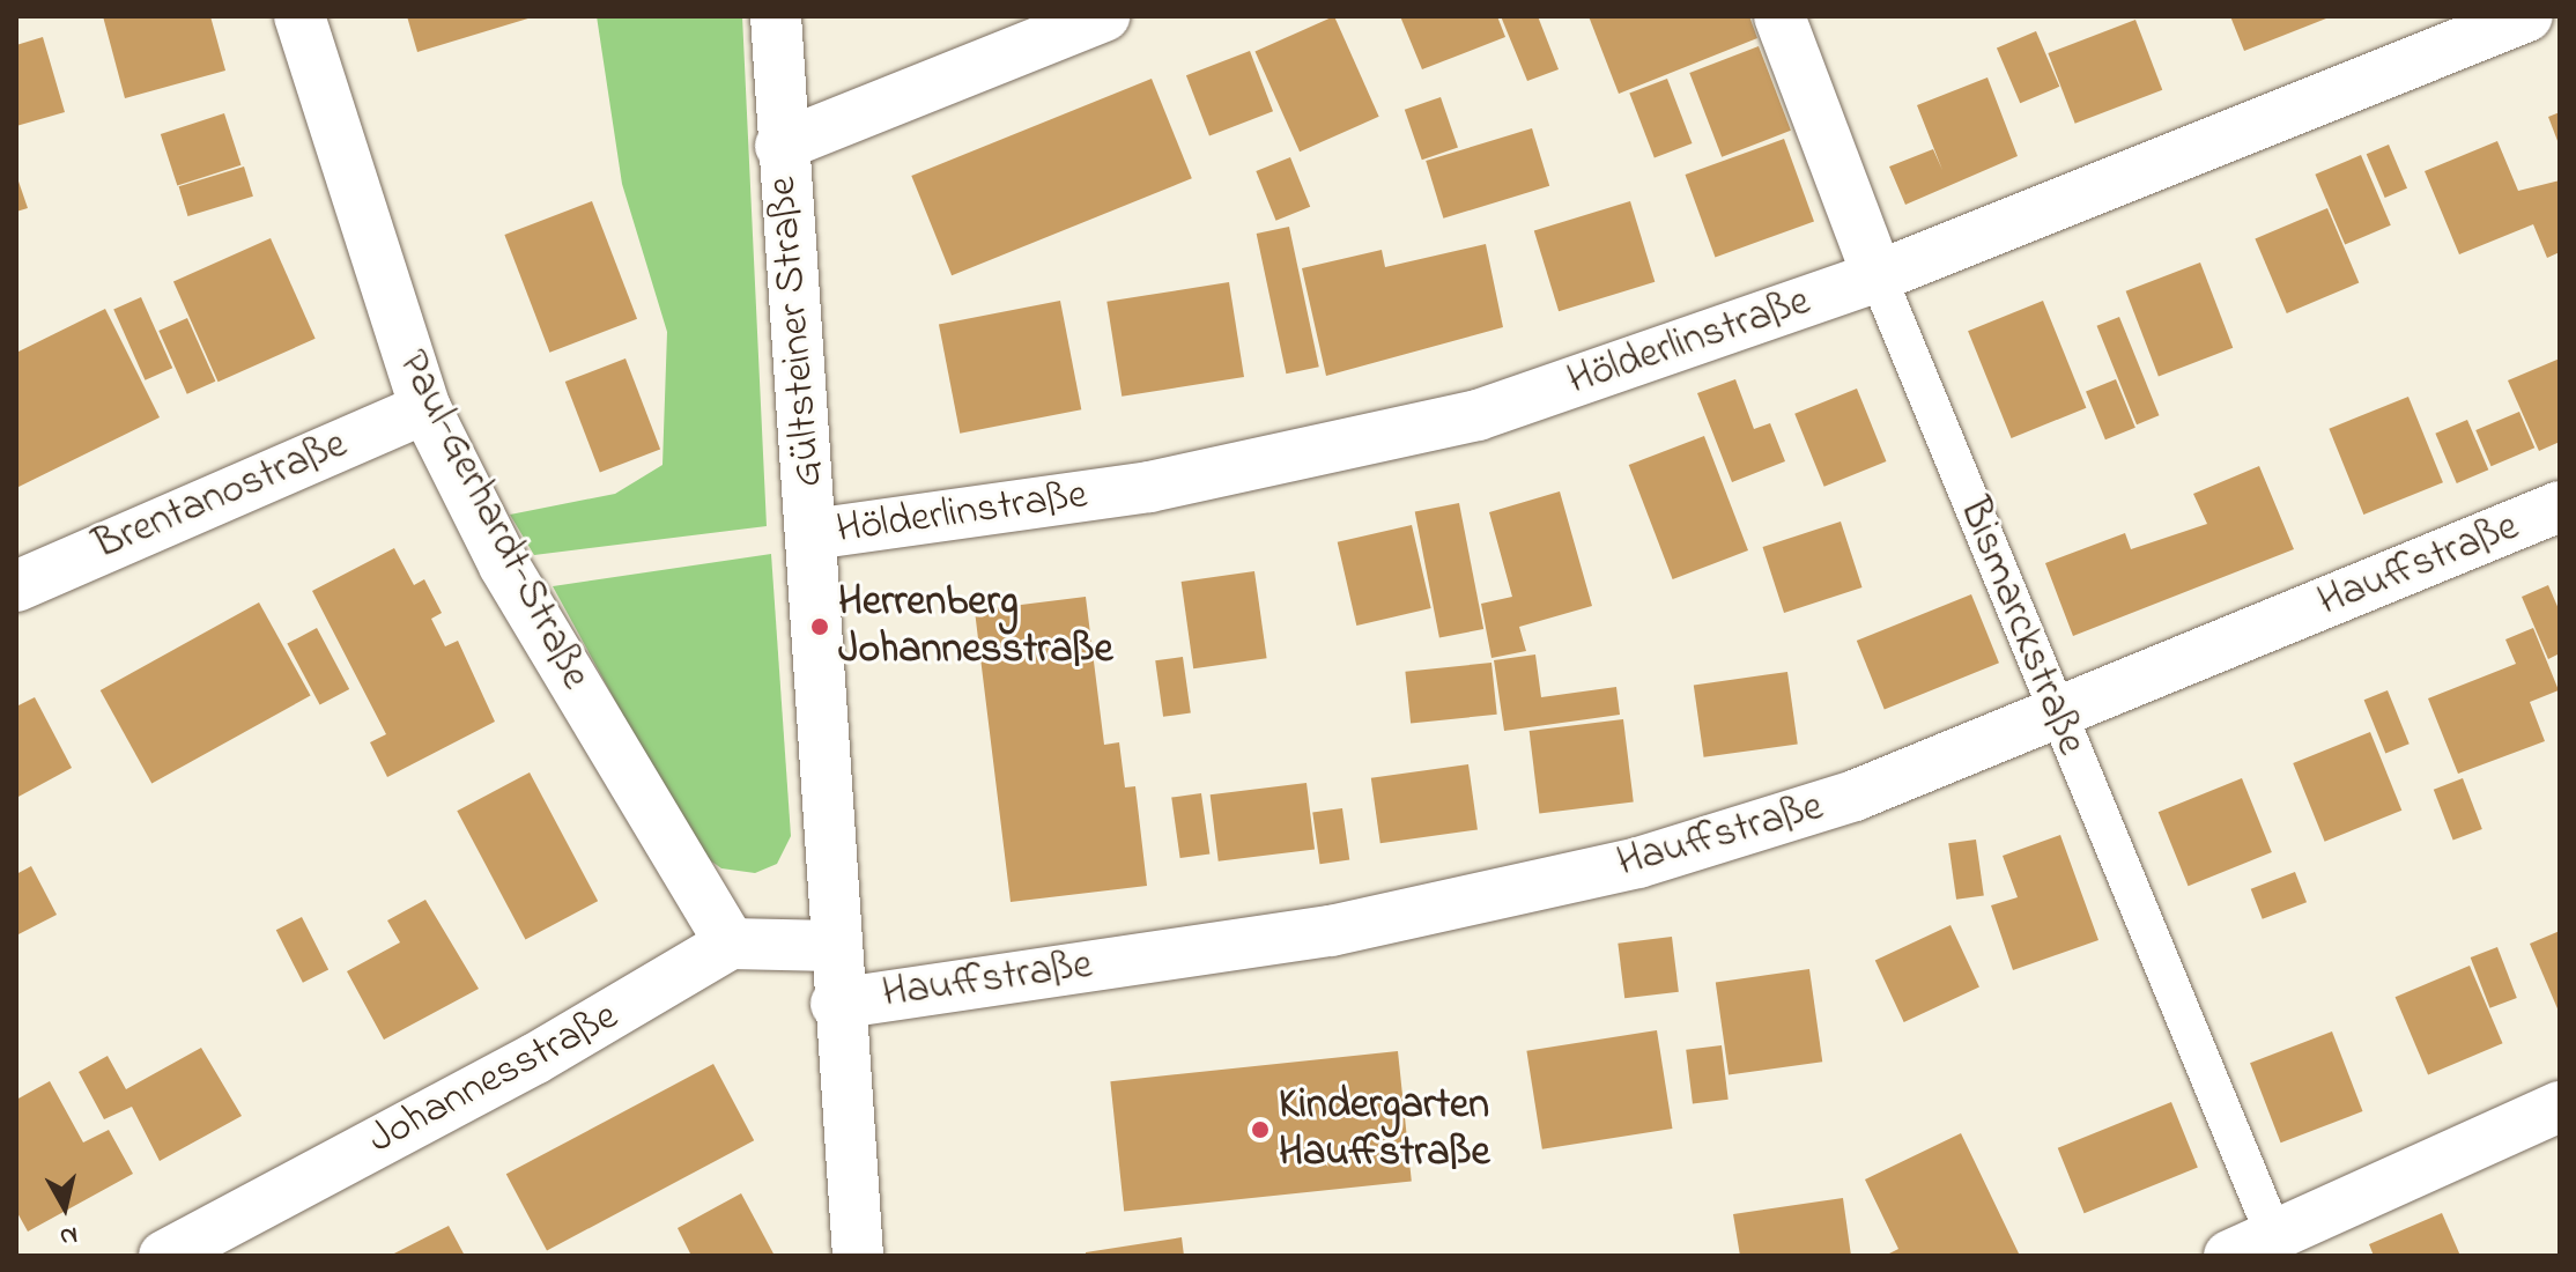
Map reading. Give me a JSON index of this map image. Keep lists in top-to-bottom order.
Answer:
{
  "streets": {
    "street": [
      "Gültsteiner Straße",
      "Hölderlinstraße",
      "Brentanostraße",
      "Paul-Gerhardt-Straße",
      "Hauffstraße",
      "Bismarckstraße",
      "Johannesstraße"
    ]
  },
  "crossings": [
    ["Gültsteiner Straße", "Hölderlinstraße"],
    ["Gültsteiner Straße", "Hauffstraße"],
    ["Hölderlinstraße", "Bismarckstraße"],
    ["Brentanostraße", "Paul-Gerhardt-Straße"],
    ["Paul-Gerhardt-Straße", "Johannesstraße"],
    ["Hauffstraße", "Bismarckstraße"]
  ],
  "places": ["Herrenberg Johannesstraße", "Kindergarten Hauffstraße"],
  "north": "bottom"
}
